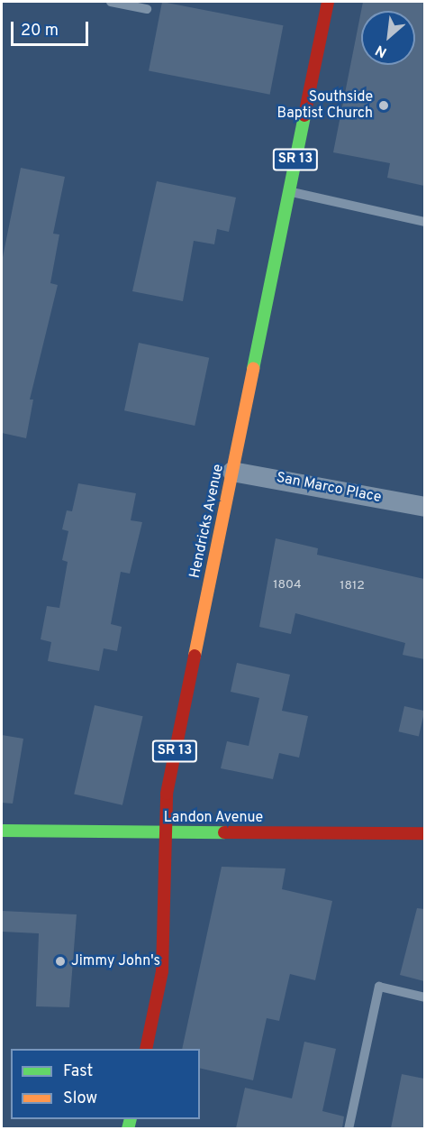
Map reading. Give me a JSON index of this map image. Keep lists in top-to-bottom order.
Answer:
{
  "streets": {
    "main road": ["SR 13", "Hendricks Avenue", "Landon Avenue"],
    "street": ["San Marco Place"]
  },
  "crossings": [
    ["San Marco Place", "Hendricks Avenue"],
    ["Hendricks Avenue", "Landon Avenue"]
  ],
  "places": ["Southside Baptist Church", "Jimmy John's"],
  "house_numbers": ["1804", "1812"],
  "legend": ["Fast", "Slow"],
  "scale_bar": "20 m",
  "north": "bottom left"
}
